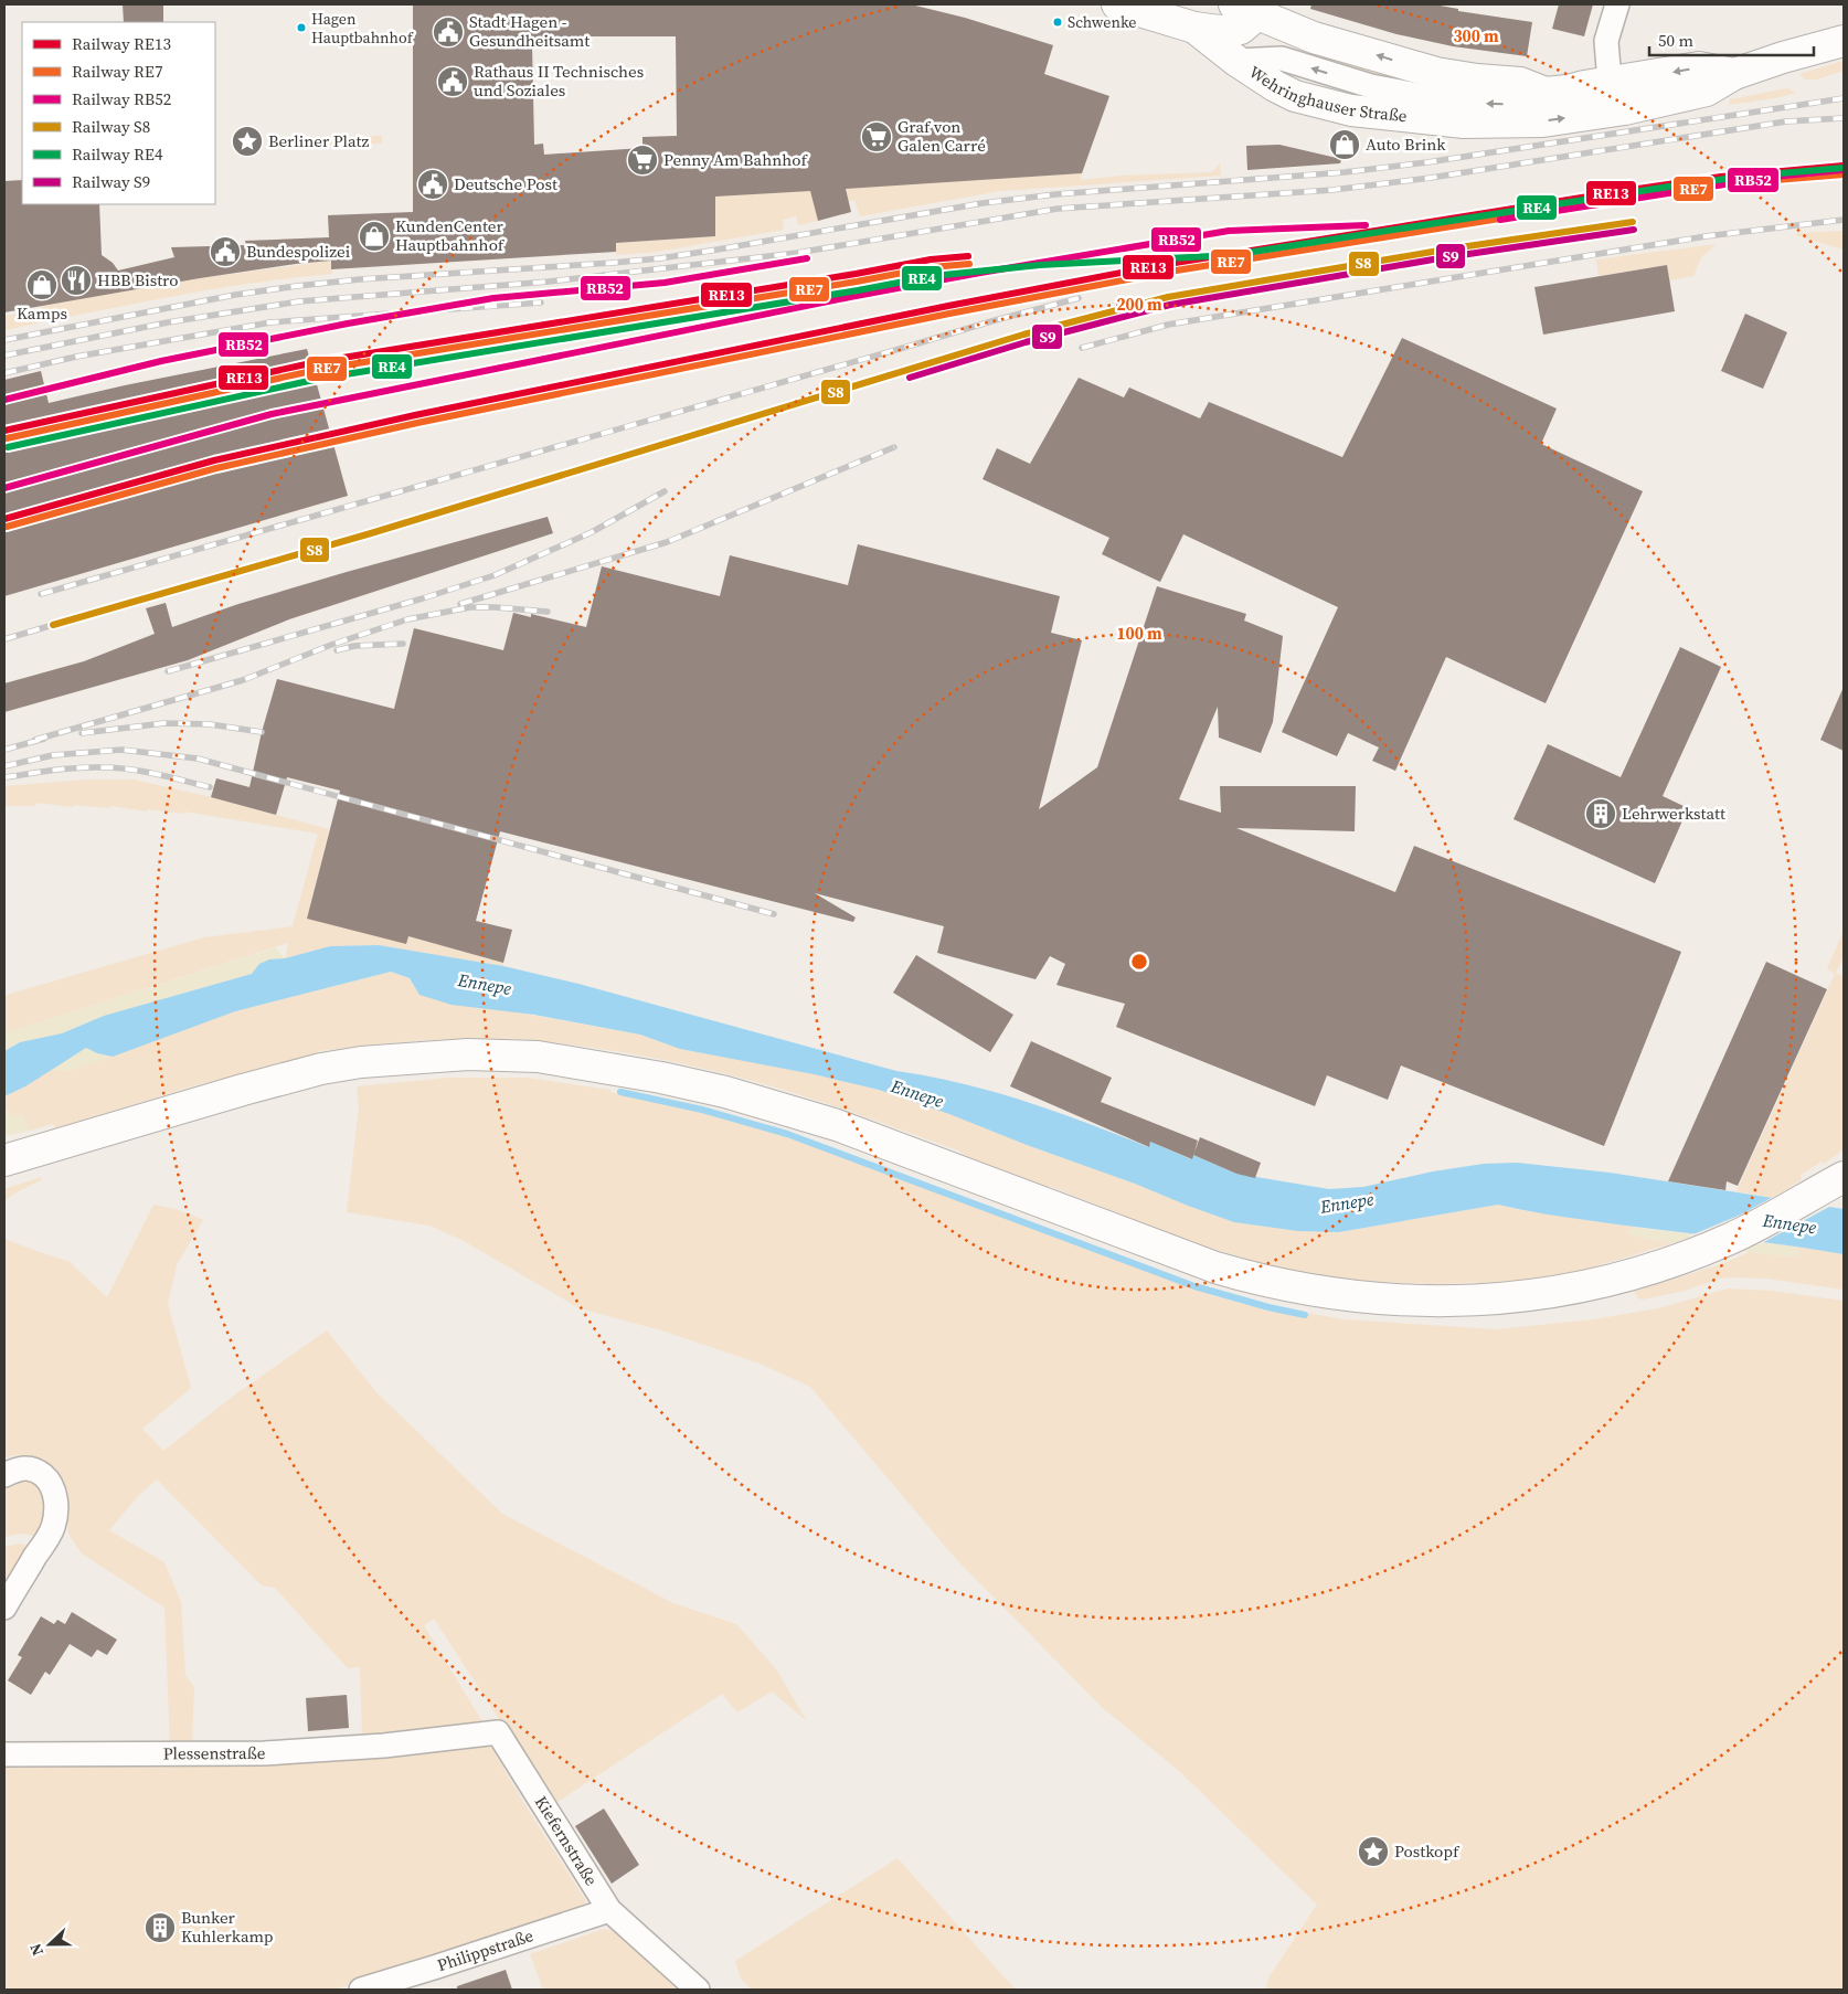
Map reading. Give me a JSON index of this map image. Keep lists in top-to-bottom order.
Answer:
{
  "streets": {
    "main road": ["Wehringhauser Straße"],
    "street": ["Plessenstraße", "Kiefernstraße", "Philippstraße"]
  },
  "crossings": [
    ["Plessenstraße", "Kiefernstraße"],
    ["Kiefernstraße", "Philippstraße"]
  ],
  "water": ["Ennepe"],
  "places": {
    "other": ["Schwenke", "Hagen Hauptbahnhof"],
    "public building": [
      "Stadt Hagen - Gesundheitsamt",
      "Rathaus II Technisches und Soziales",
      "Deutsche Post",
      "Bundespolizei"
    ],
    "supermarket": ["Graf von Galen Carré", "Penny Am Bahnhof"],
    "place": ["Berliner Platz", "Postkopf"],
    "shop": ["Auto Brink", "KundenCenter Hauptbahnhof", "Kamps"],
    "restaurant": ["HBB Bistro"],
    "building": ["Lehrwerkstatt", "Bunker Kuhlerkamp"]
  },
  "lines": [
    "rail line RE13",
    "rail line RE4",
    "rail line RB52",
    "rail line RE7",
    "rail line S8",
    "rail line S9"
  ],
  "legend": [
    "Railway RE13",
    "Railway RE7",
    "Railway RB52",
    "Railway S8",
    "Railway RE4",
    "Railway S9"
  ],
  "scale_bar": "50 m",
  "north": "left",
  "rings": ["300 m", "200 m", "100 m"]
}
